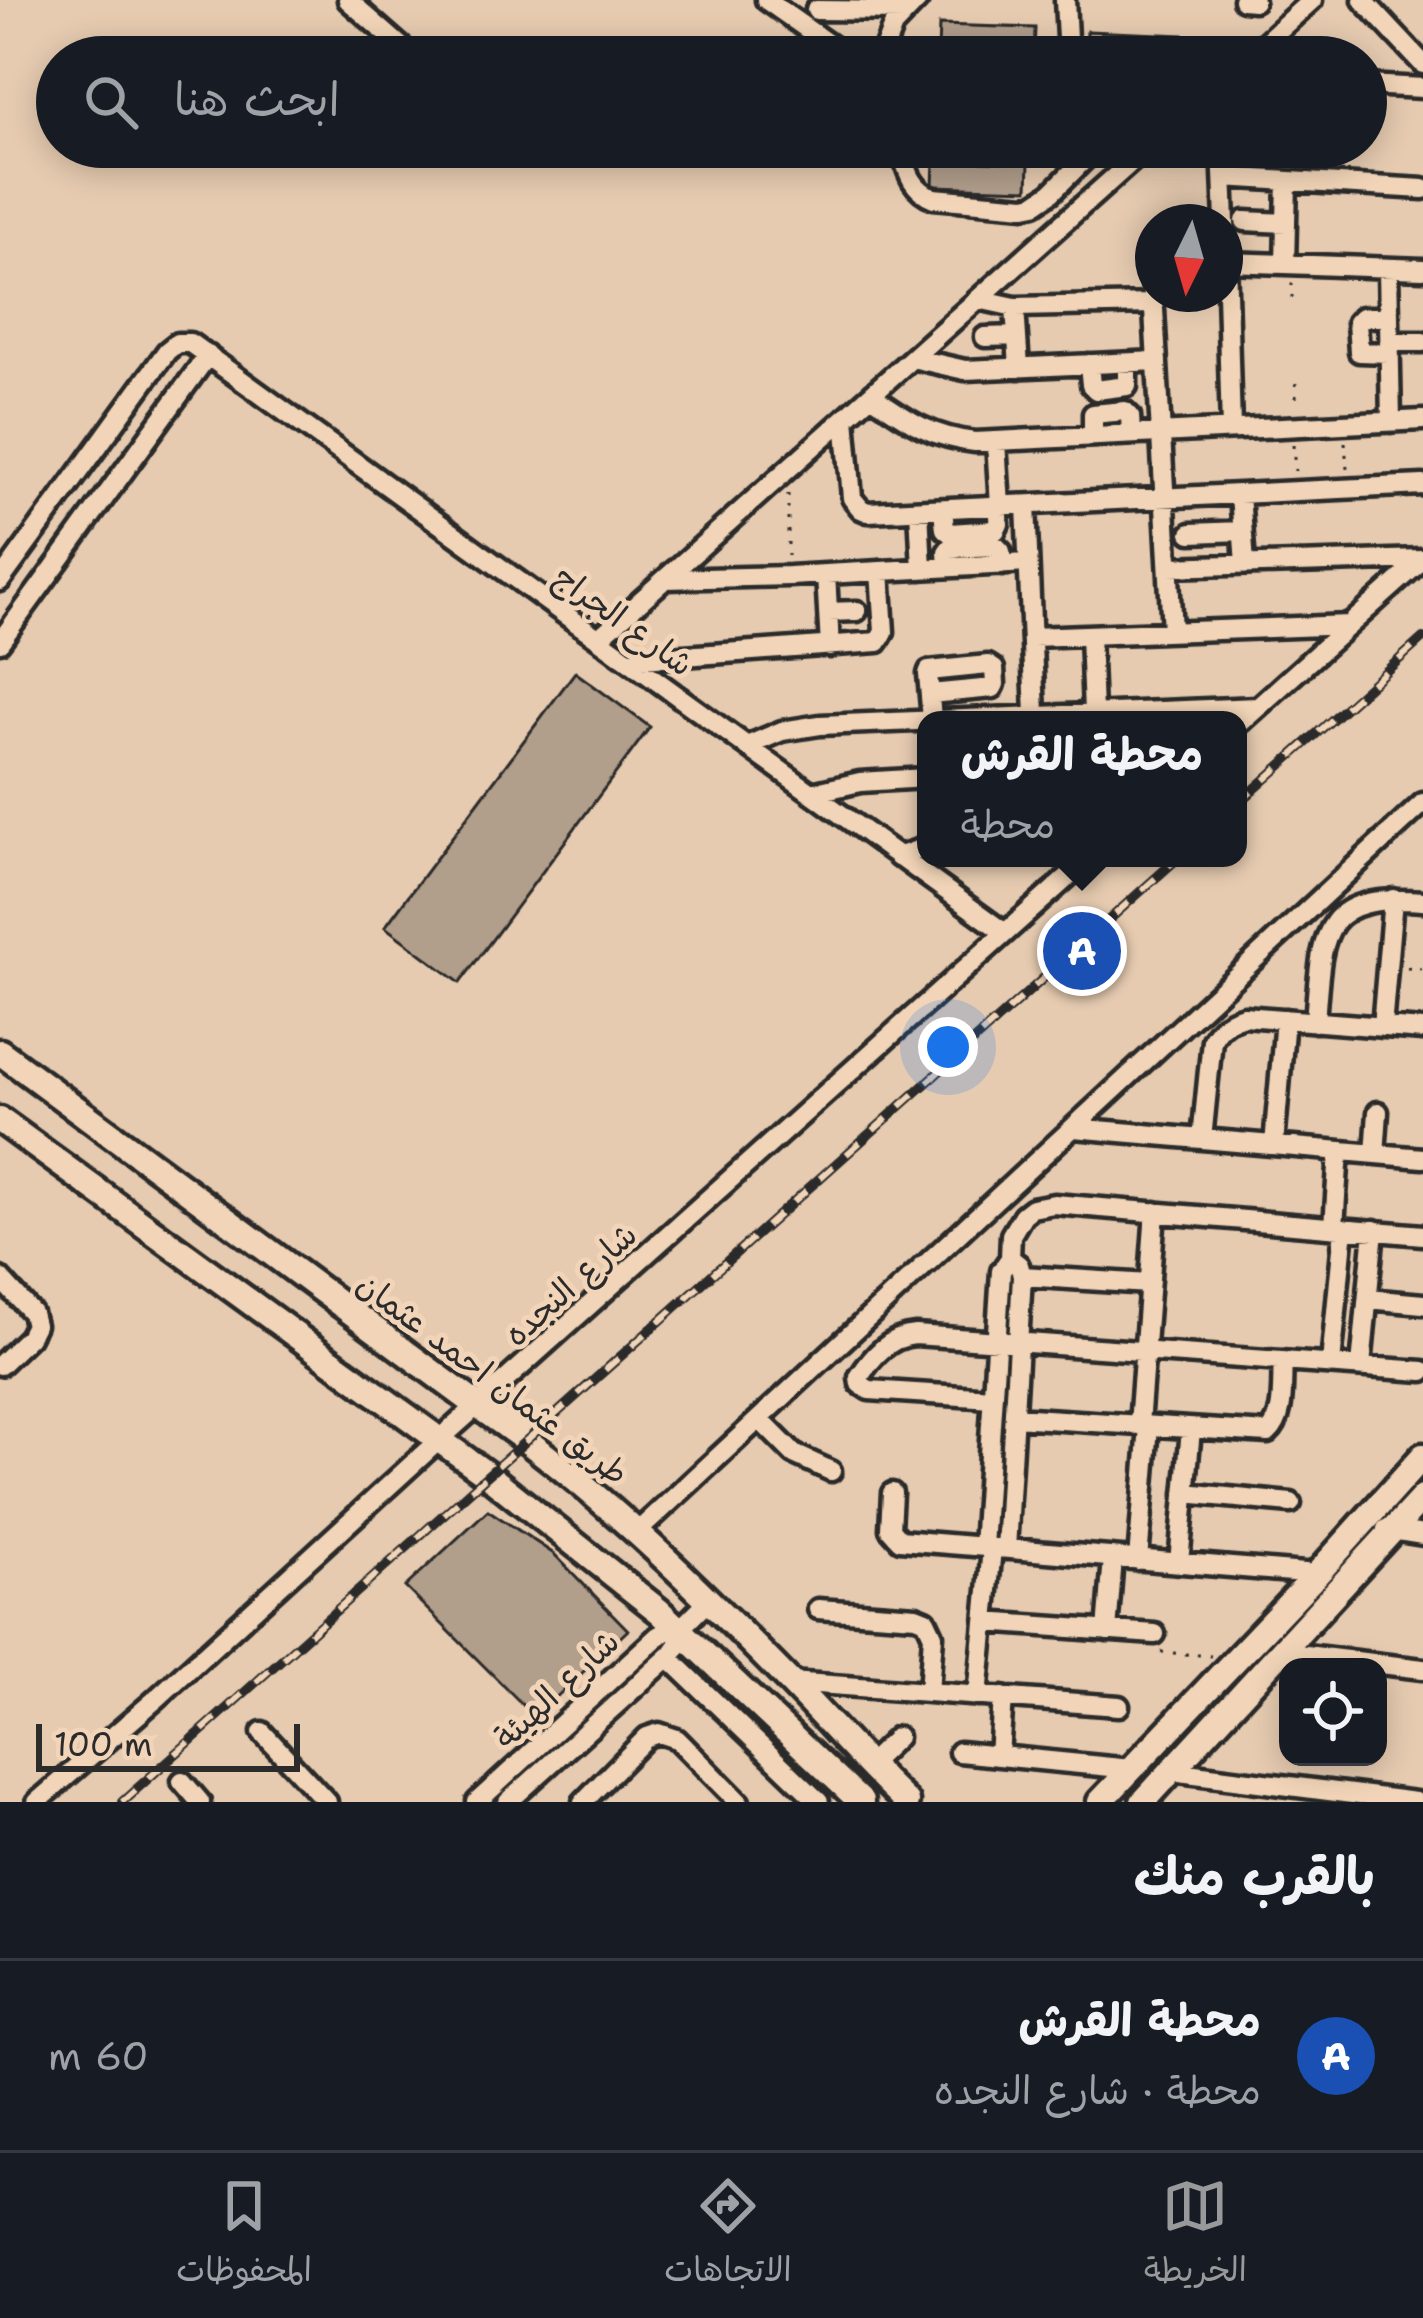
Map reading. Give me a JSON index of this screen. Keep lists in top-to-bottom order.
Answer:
{
  "streets": {
    "main road": ["طريق عثمان احمد عثمان"],
    "street": ["شارع الجراج", "شارع النجده", "شارع الهيئة"]
  },
  "crossings": [
    ["شارع الجراج", "شارع النجده"],
    ["شارع النجده", "طريق عثمان احمد عثمان"],
    ["طريق عثمان احمد عثمان", "شارع الهيئة"]
  ],
  "scale_bar": "100 m",
  "north": "bottom",
  "page": {
    "search": "ابحث هنا",
    "popup": ["محطة القرش", "محطة"],
    "pins": "A",
    "scale": "100 m",
    "heading": "بالقرب منك",
    "list": [
      {
        "mark": "A",
        "name": "محطة القرش",
        "note": "محطة · شارع النجده",
        "value": "60 m"
      }
    ],
    "nav": ["الخريطة", "الاتجاهات", "المحفوظات"]
  }
}
